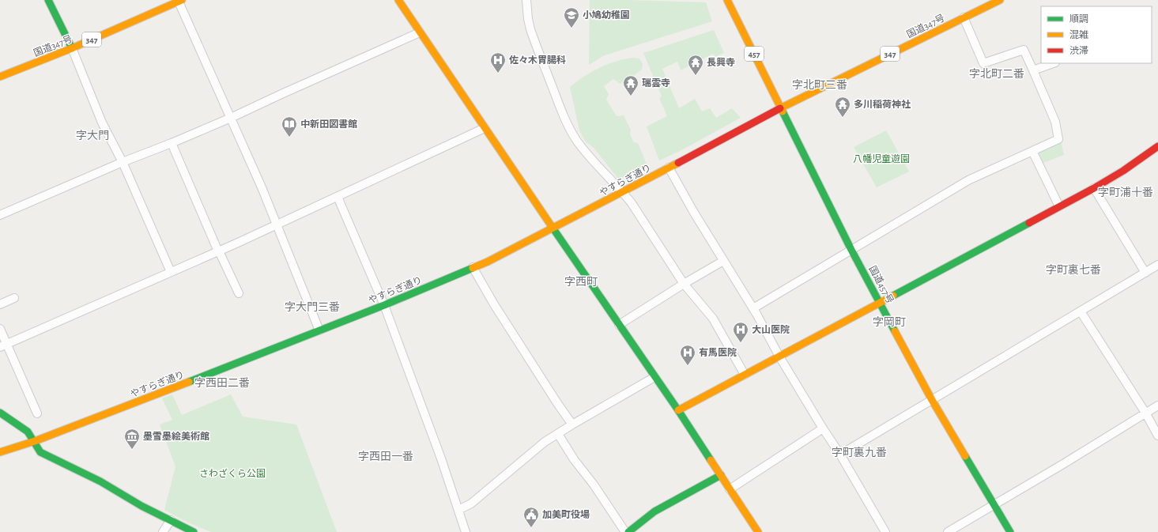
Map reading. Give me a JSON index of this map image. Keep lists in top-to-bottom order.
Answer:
{
  "streets": {
    "main road": [
      "国道347号",
      "347",
      "457",
      "やすらぎ通り",
      "国道457号"
    ]
  },
  "crossings": [
    ["国道347号", "457"],
    ["国道347号", "やすらぎ通り"],
    ["国道347号", "国道457号"],
    ["457", "やすらぎ通り"],
    ["457", "国道457号"],
    ["やすらぎ通り", "国道457号"]
  ],
  "districts": [
    "字北町二番",
    "字北町三番",
    "字大門",
    "字町浦十番",
    "字町裏七番",
    "字西町",
    "字大門三番",
    "字岡町",
    "字西田二番",
    "字町裏九番",
    "字西田一番"
  ],
  "parks": ["八幡児童遊園", "さわざくら公園"],
  "places": {
    "school or university": ["小鳩幼稚園"],
    "hospital": ["佐々木胃腸科", "大山医院", "有馬医院"],
    "temple": ["長興寺", "瑞雲寺", "多川稲荷神社"],
    "library": ["中新田図書館"],
    "museum": ["墨雪墨絵美術館"],
    "public building": ["加美町役場"]
  },
  "legend": ["順調", "混雑", "渋滞"]
}
